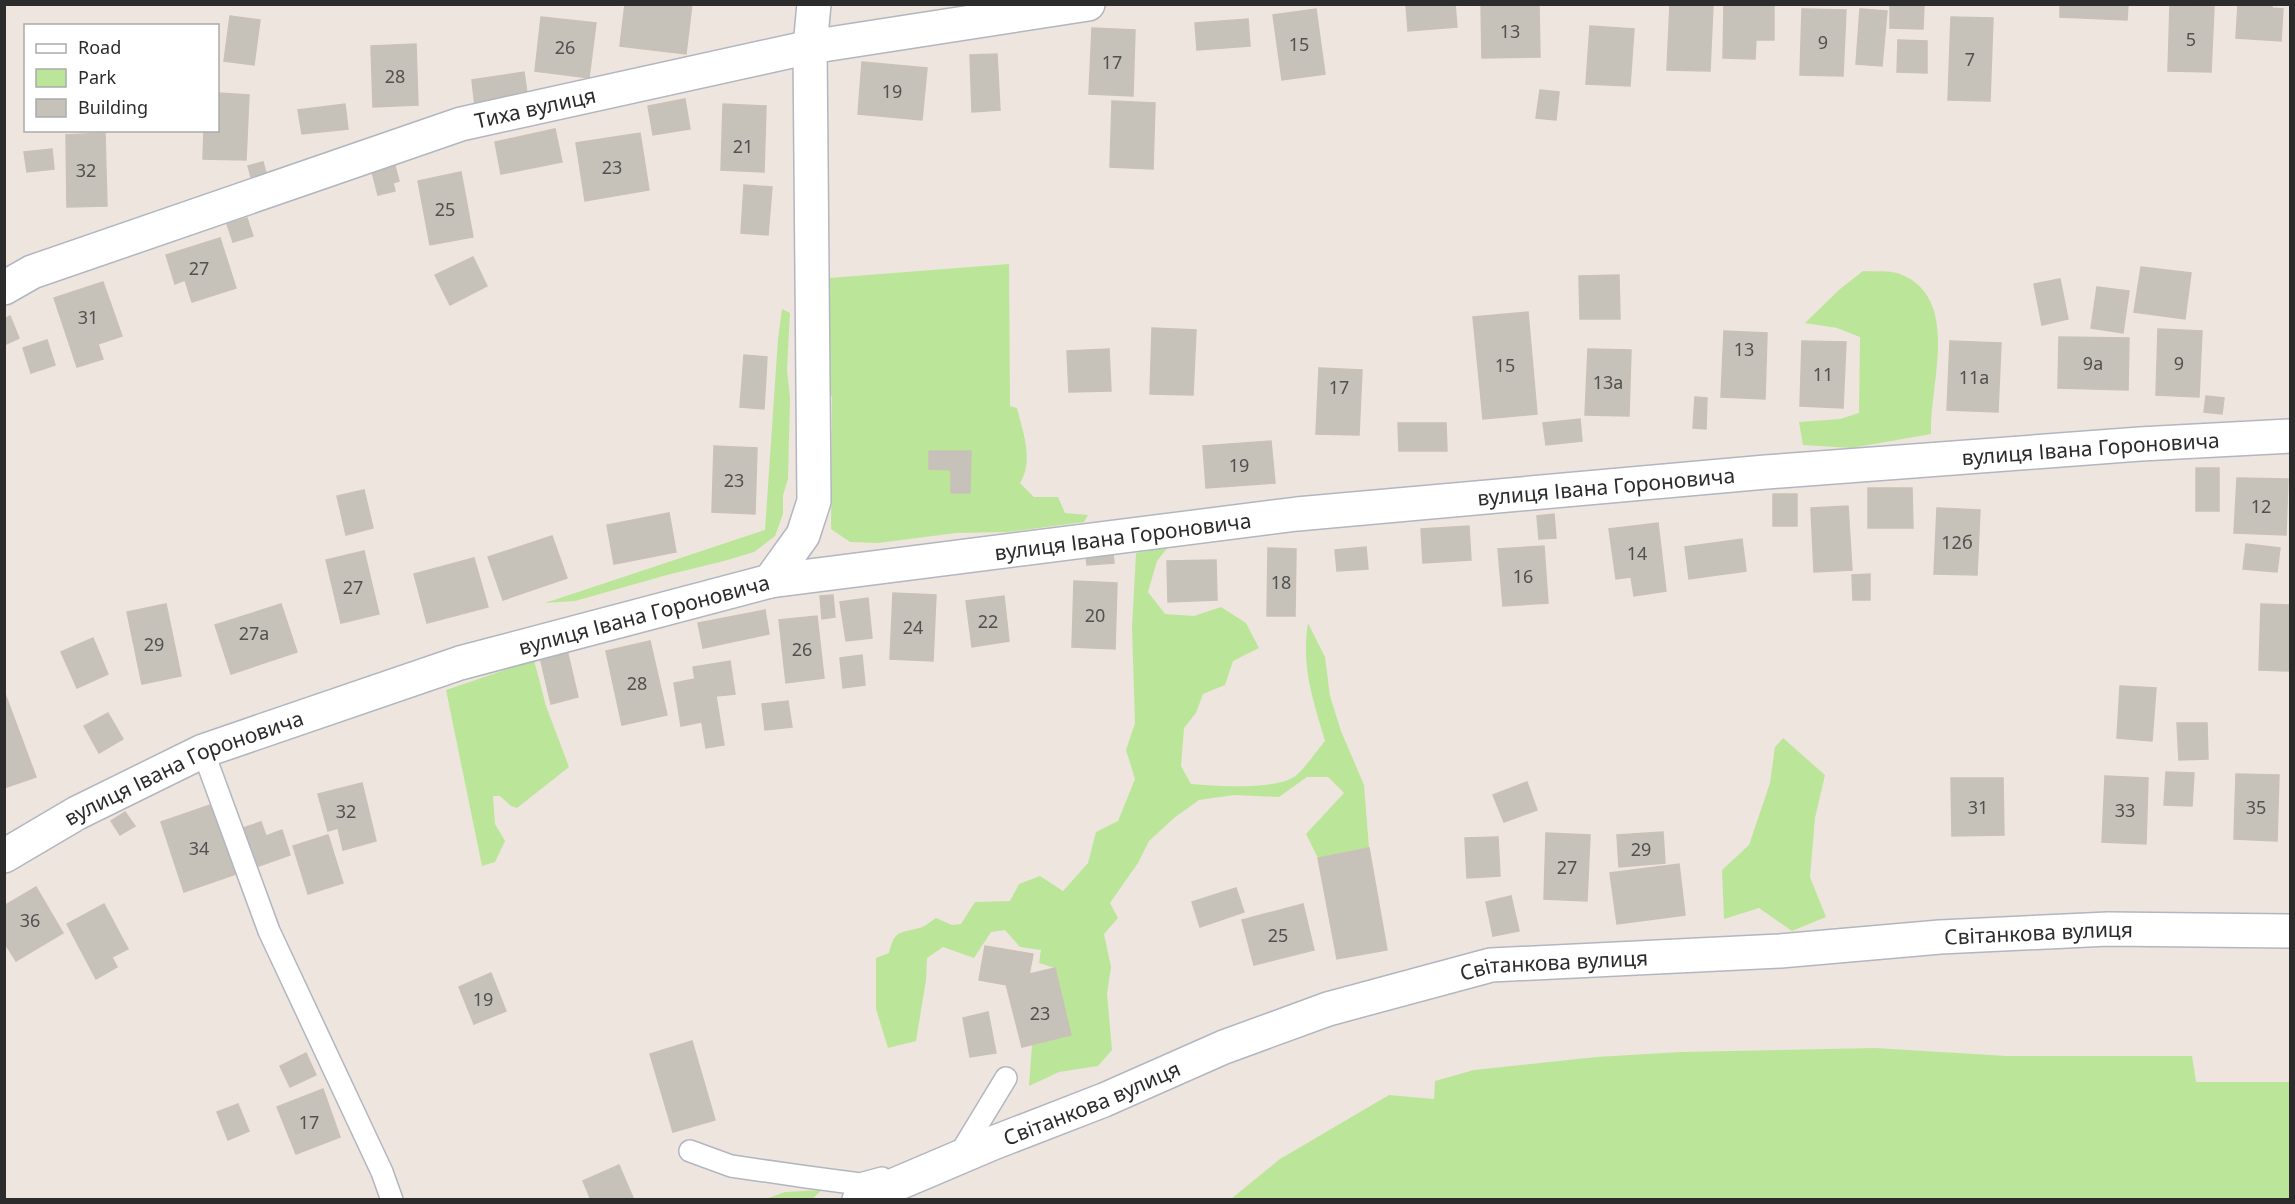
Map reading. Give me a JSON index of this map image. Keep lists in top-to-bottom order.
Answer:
{
  "streets": {
    "street": ["Тиха вулиця", "вулиця Івана Гороновича", "Світанкова вулиця"]
  },
  "house_numbers": [
    "13",
    "5",
    "9",
    "15",
    "26",
    "7",
    "17",
    "28",
    "19",
    "21",
    "23",
    "32",
    "25",
    "27",
    "31",
    "13",
    "9а",
    "9",
    "15",
    "11",
    "11а",
    "13а",
    "17",
    "19",
    "23",
    "12",
    "12б",
    "14",
    "16",
    "18",
    "27",
    "20",
    "22",
    "24",
    "27а",
    "29",
    "26",
    "28",
    "31",
    "35",
    "33",
    "32",
    "34",
    "29",
    "27",
    "36",
    "25",
    "19",
    "23",
    "17"
  ],
  "legend": ["Road", "Park", "Building"]
}
